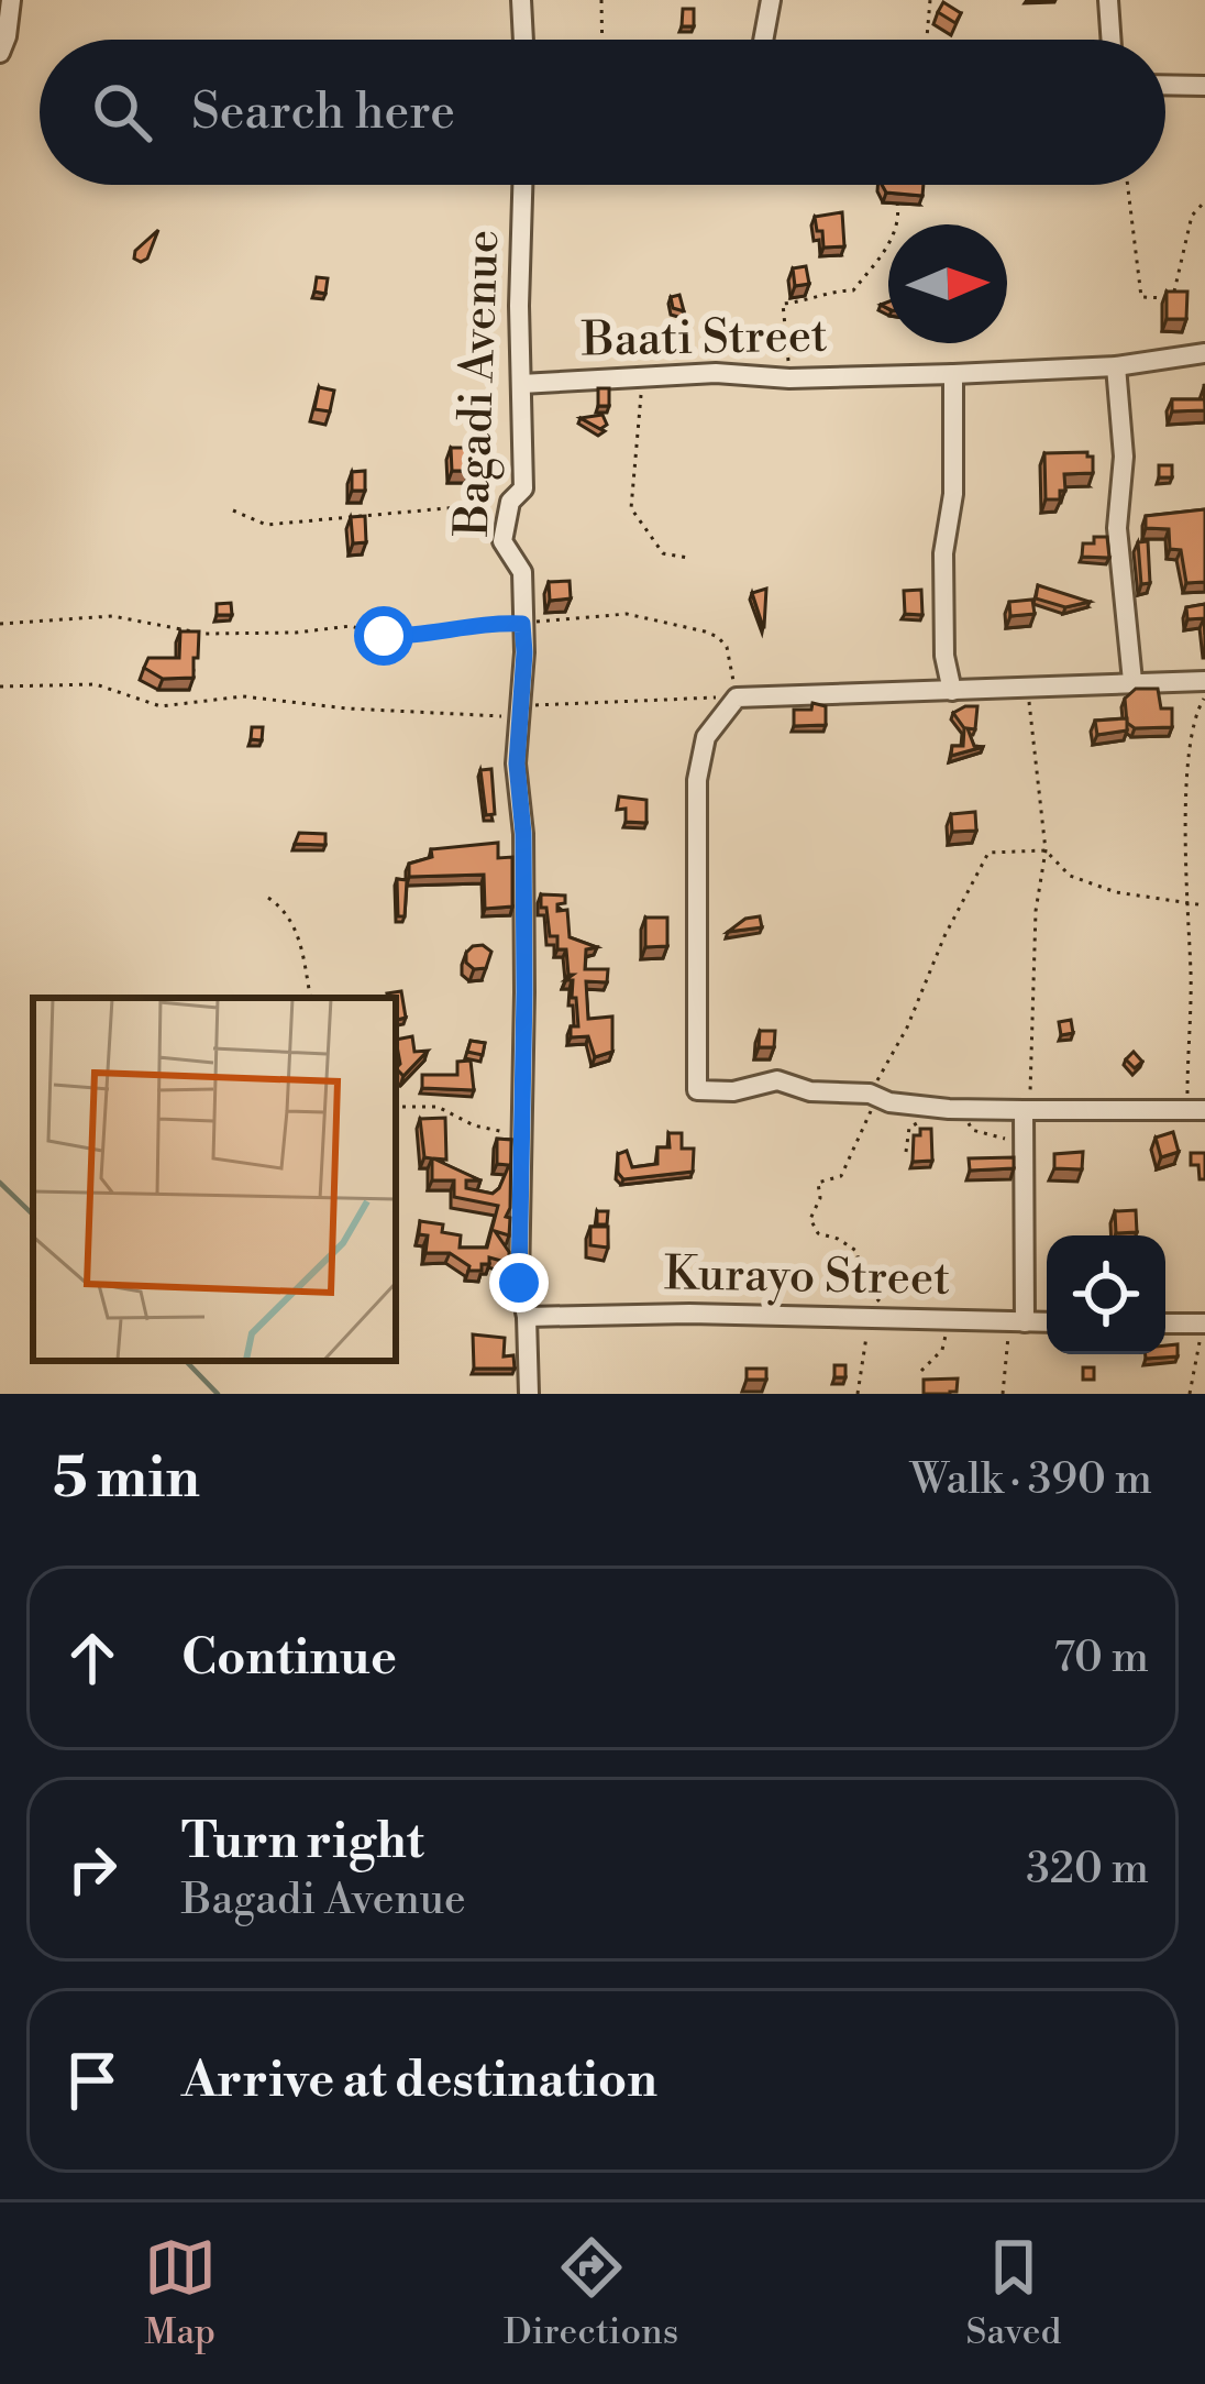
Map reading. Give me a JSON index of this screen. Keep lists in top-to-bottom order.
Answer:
{
  "streets": {
    "street": ["Baati Street", "Bagadi Avenue", "Kurayo Street"]
  },
  "crossings": [
    ["Baati Street", "Bagadi Avenue"],
    ["Bagadi Avenue", "Kurayo Street"]
  ],
  "north": "right",
  "page": {
    "search": "Search here",
    "heading": ["5 min", "Walk · 390 m"],
    "list": [
      ["Continue", "70 m"],
      ["Turn right", "Bagadi Avenue", "320 m"],
      "Arrive at destination"
    ],
    "nav": ["Map", "Directions", "Saved"]
  }
}
